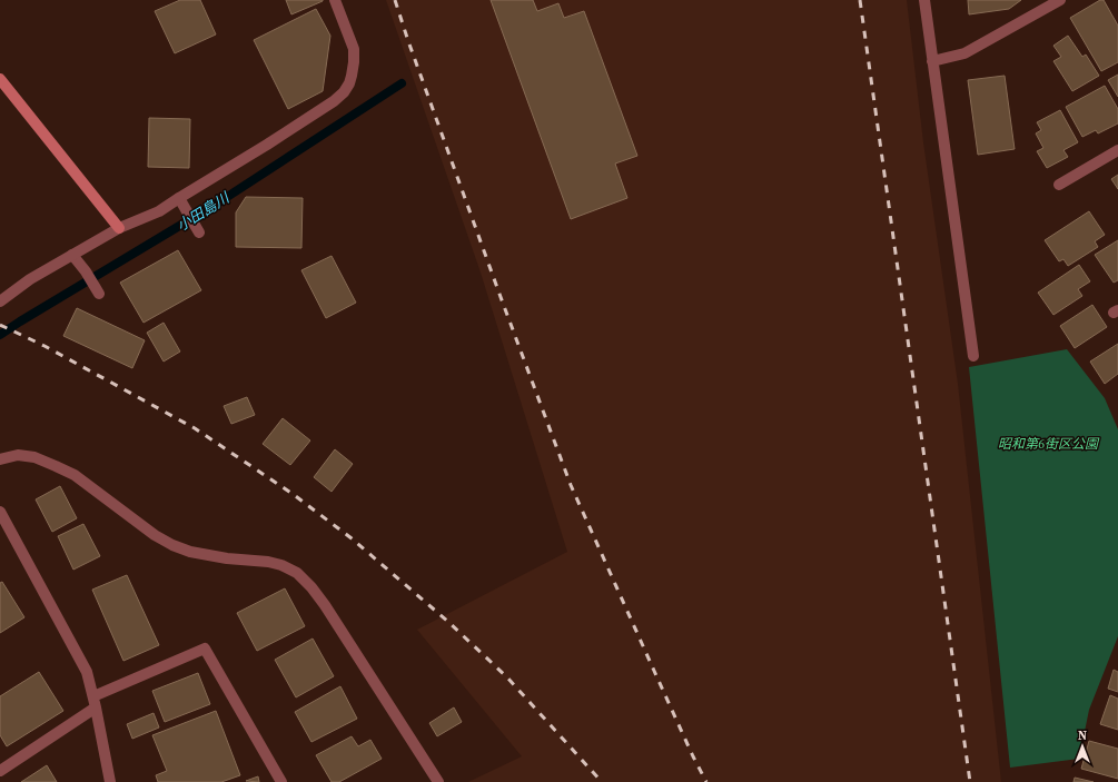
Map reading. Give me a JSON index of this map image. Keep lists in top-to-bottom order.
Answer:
{
  "water": ["小田島川"],
  "parks": ["昭和第6街区公園"],
  "north": "top"
}
